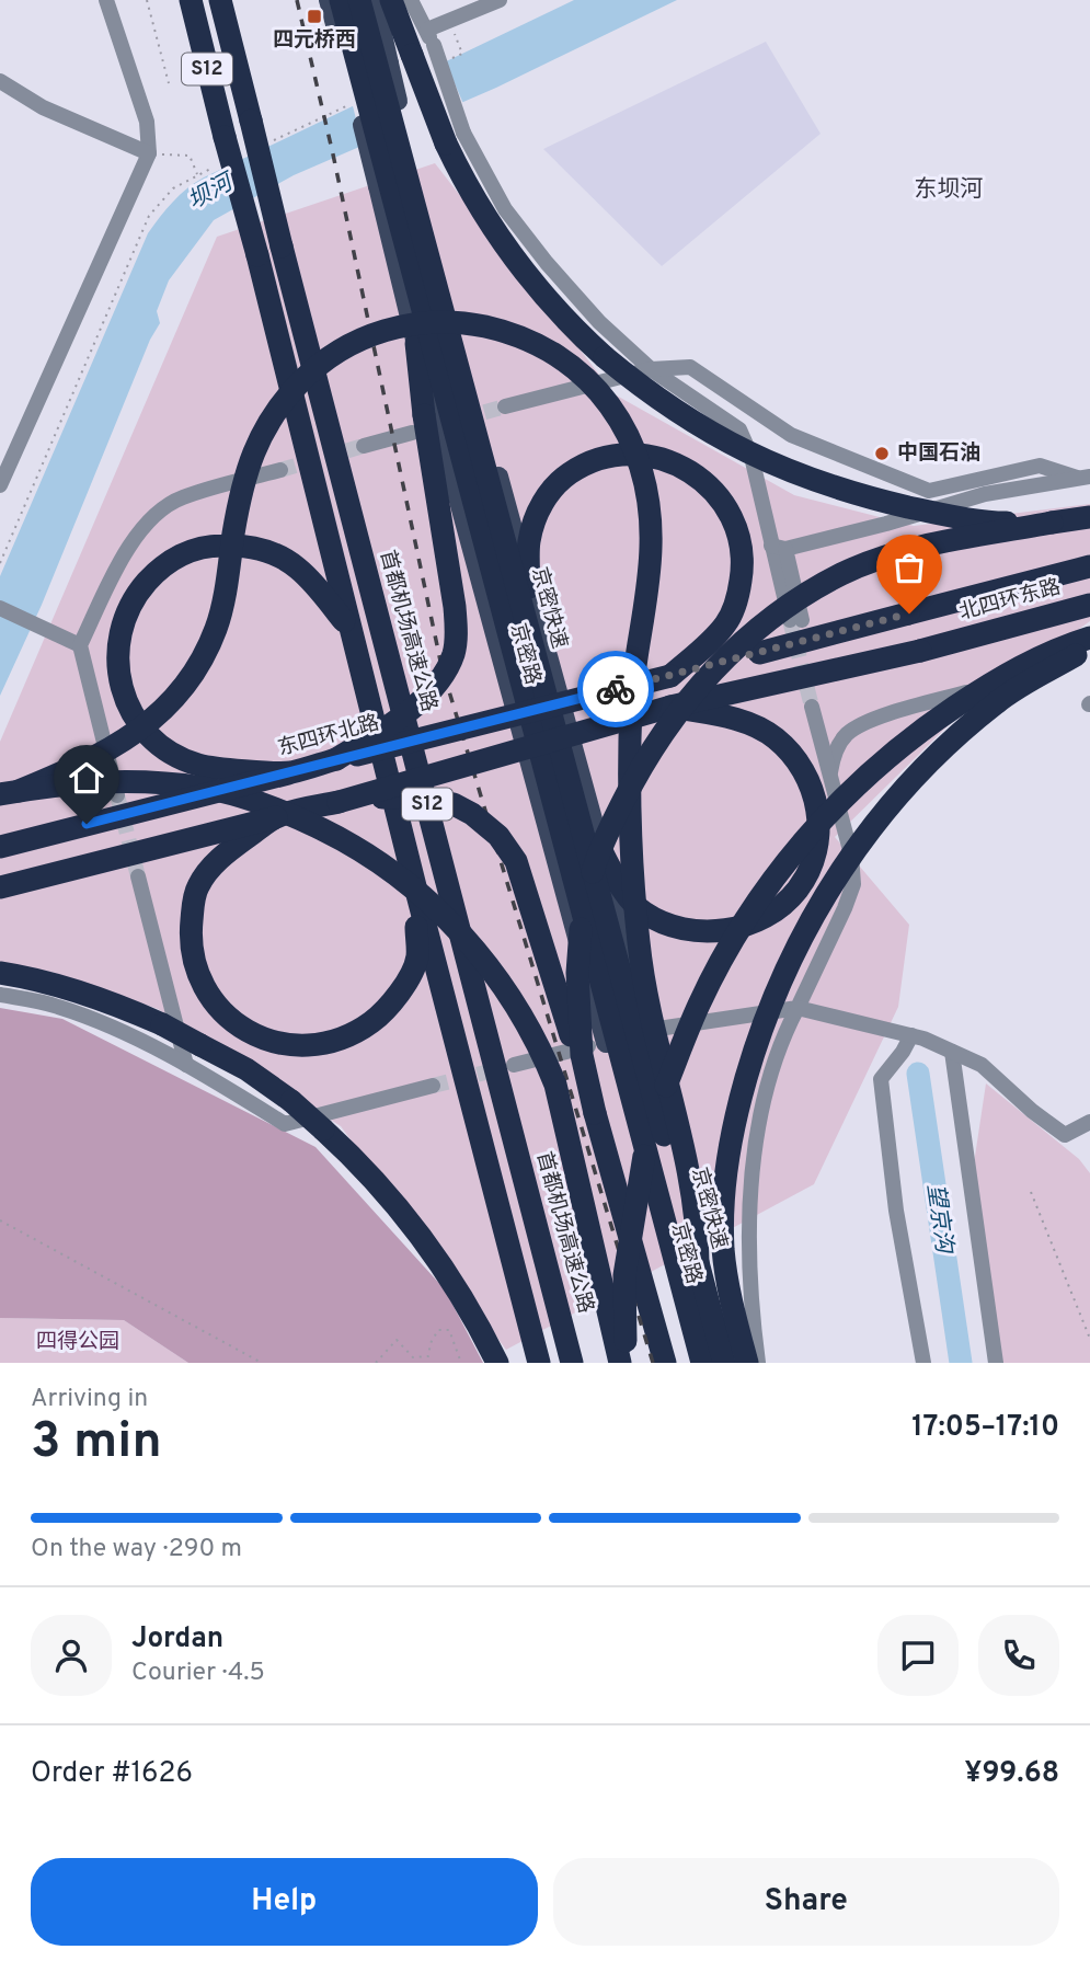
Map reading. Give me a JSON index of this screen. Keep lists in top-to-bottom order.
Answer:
{
  "streets": {
    "highway": [
      "S12",
      "北四环东路",
      "京密快速",
      "首都机场高速公路",
      "东四环北路"
    ],
    "main road": ["京密路"]
  },
  "crossings": [
    ["北四环东路", "东四环北路"],
    ["京密快速", "京密路"]
  ],
  "districts": ["东坝河"],
  "water": ["坝河", "望京沟"],
  "parks": ["四得公园"],
  "places": {
    "transit": ["四元桥西"],
    "other": ["中国石油"]
  },
  "page": {
    "heading": ["3 min", "Arriving in", "17:05–17:10"],
    "panel": [
      "Jordan",
      "Courier · 4.5",
      "Order #1626",
      "¥99.68"
    ],
    "bar": "On the way · 290 m",
    "buttons": ["Help", "Share"]
  }
}
